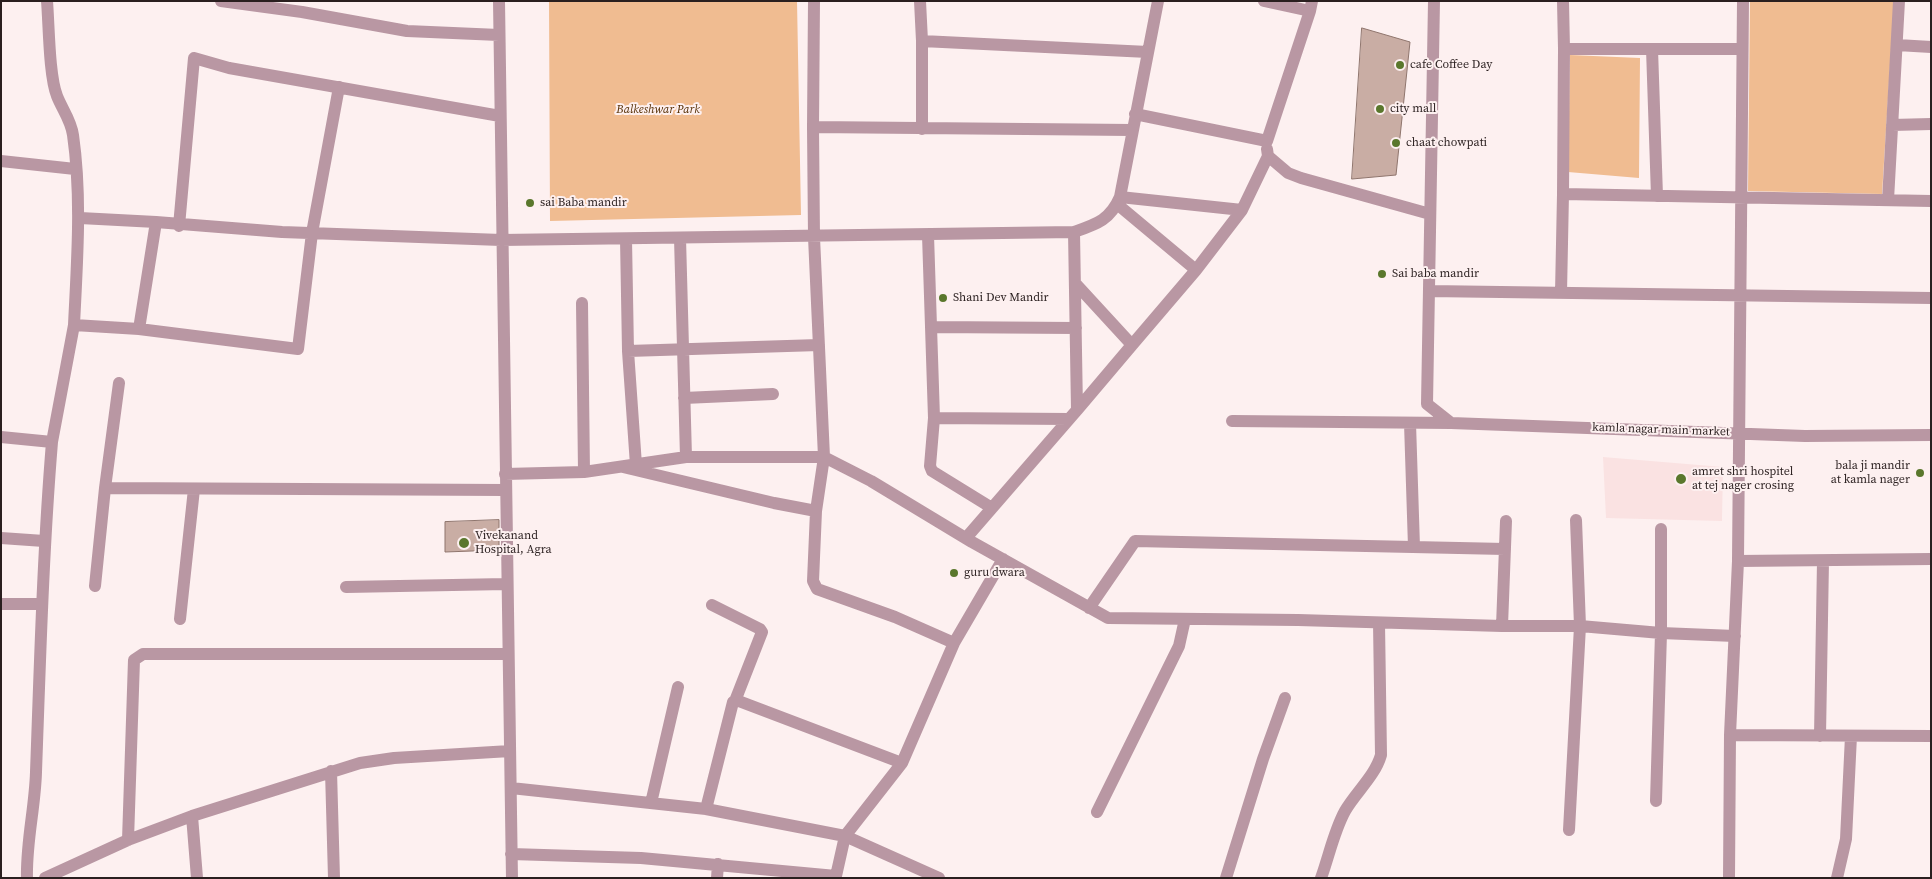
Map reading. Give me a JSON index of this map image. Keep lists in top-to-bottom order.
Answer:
{
  "streets": {
    "street": ["kamla nagar main market"]
  },
  "parks": ["Balkeshwar Park"],
  "places": [
    "cafe Coffee Day",
    "city mall",
    "chaat chowpati",
    "sai Baba mandir",
    "Sai baba mandir",
    "Shani Dev Mandir",
    "bala ji mandir at kamla nager",
    "amret shri hospitel at tej nager crosing",
    "Vivekanand Hospital, Agra",
    "guru dwara"
  ]
}
